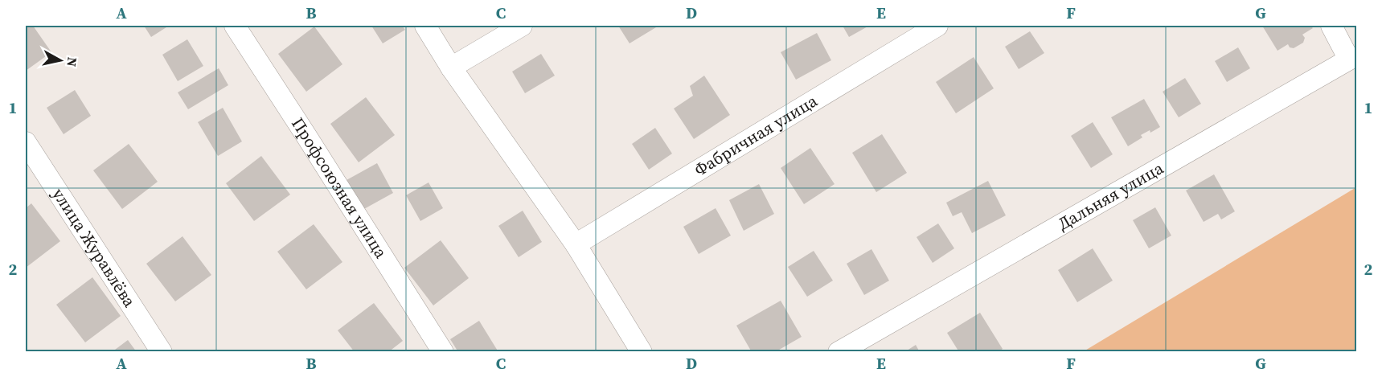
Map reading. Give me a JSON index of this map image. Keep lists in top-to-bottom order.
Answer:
{
  "streets": {
    "street": [
      "Фабричная улица",
      "Профсоюзная улица",
      "Дальняя улица",
      "улица Журавлёва"
    ]
  },
  "north": "right",
  "grid": {
    "columns": [
      "A",
      "B",
      "C",
      "D",
      "E",
      "F",
      "G"
    ],
    "rows": ["1", "2"]
  }
}
